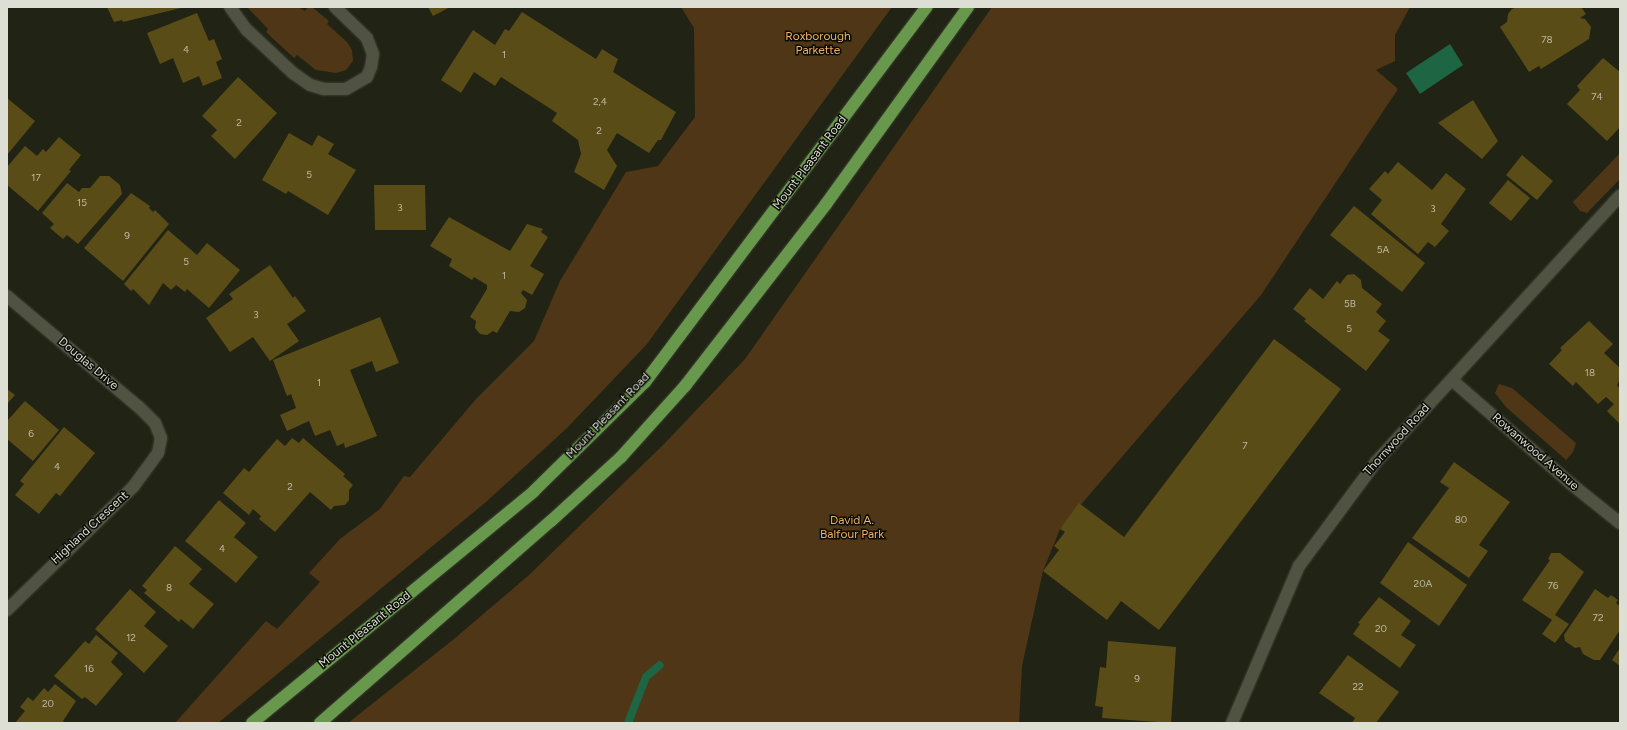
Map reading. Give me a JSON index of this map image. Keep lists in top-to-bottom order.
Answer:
{
  "streets": {
    "main road": ["Mount Pleasant Road"],
    "street": [
      "Douglas Drive",
      "Thornwood Road",
      "Rowanwood Avenue",
      "Highland Crescent"
    ]
  },
  "crossings": [
    ["Douglas Drive", "Highland Crescent"],
    ["Thornwood Road", "Rowanwood Avenue"]
  ],
  "parks": ["Roxborough Parkette", "David A. Balfour Park"],
  "house_numbers": [
    "78",
    "4",
    "1",
    "74",
    "2,4",
    "2",
    "2",
    "5",
    "17",
    "15",
    "3",
    "3",
    "9",
    "5A",
    "5",
    "1",
    "5B",
    "3",
    "5",
    "18",
    "1",
    "6",
    "7",
    "4",
    "2",
    "80",
    "4",
    "20A",
    "76",
    "8",
    "72",
    "20",
    "12",
    "16",
    "9",
    "22",
    "20"
  ]
}
